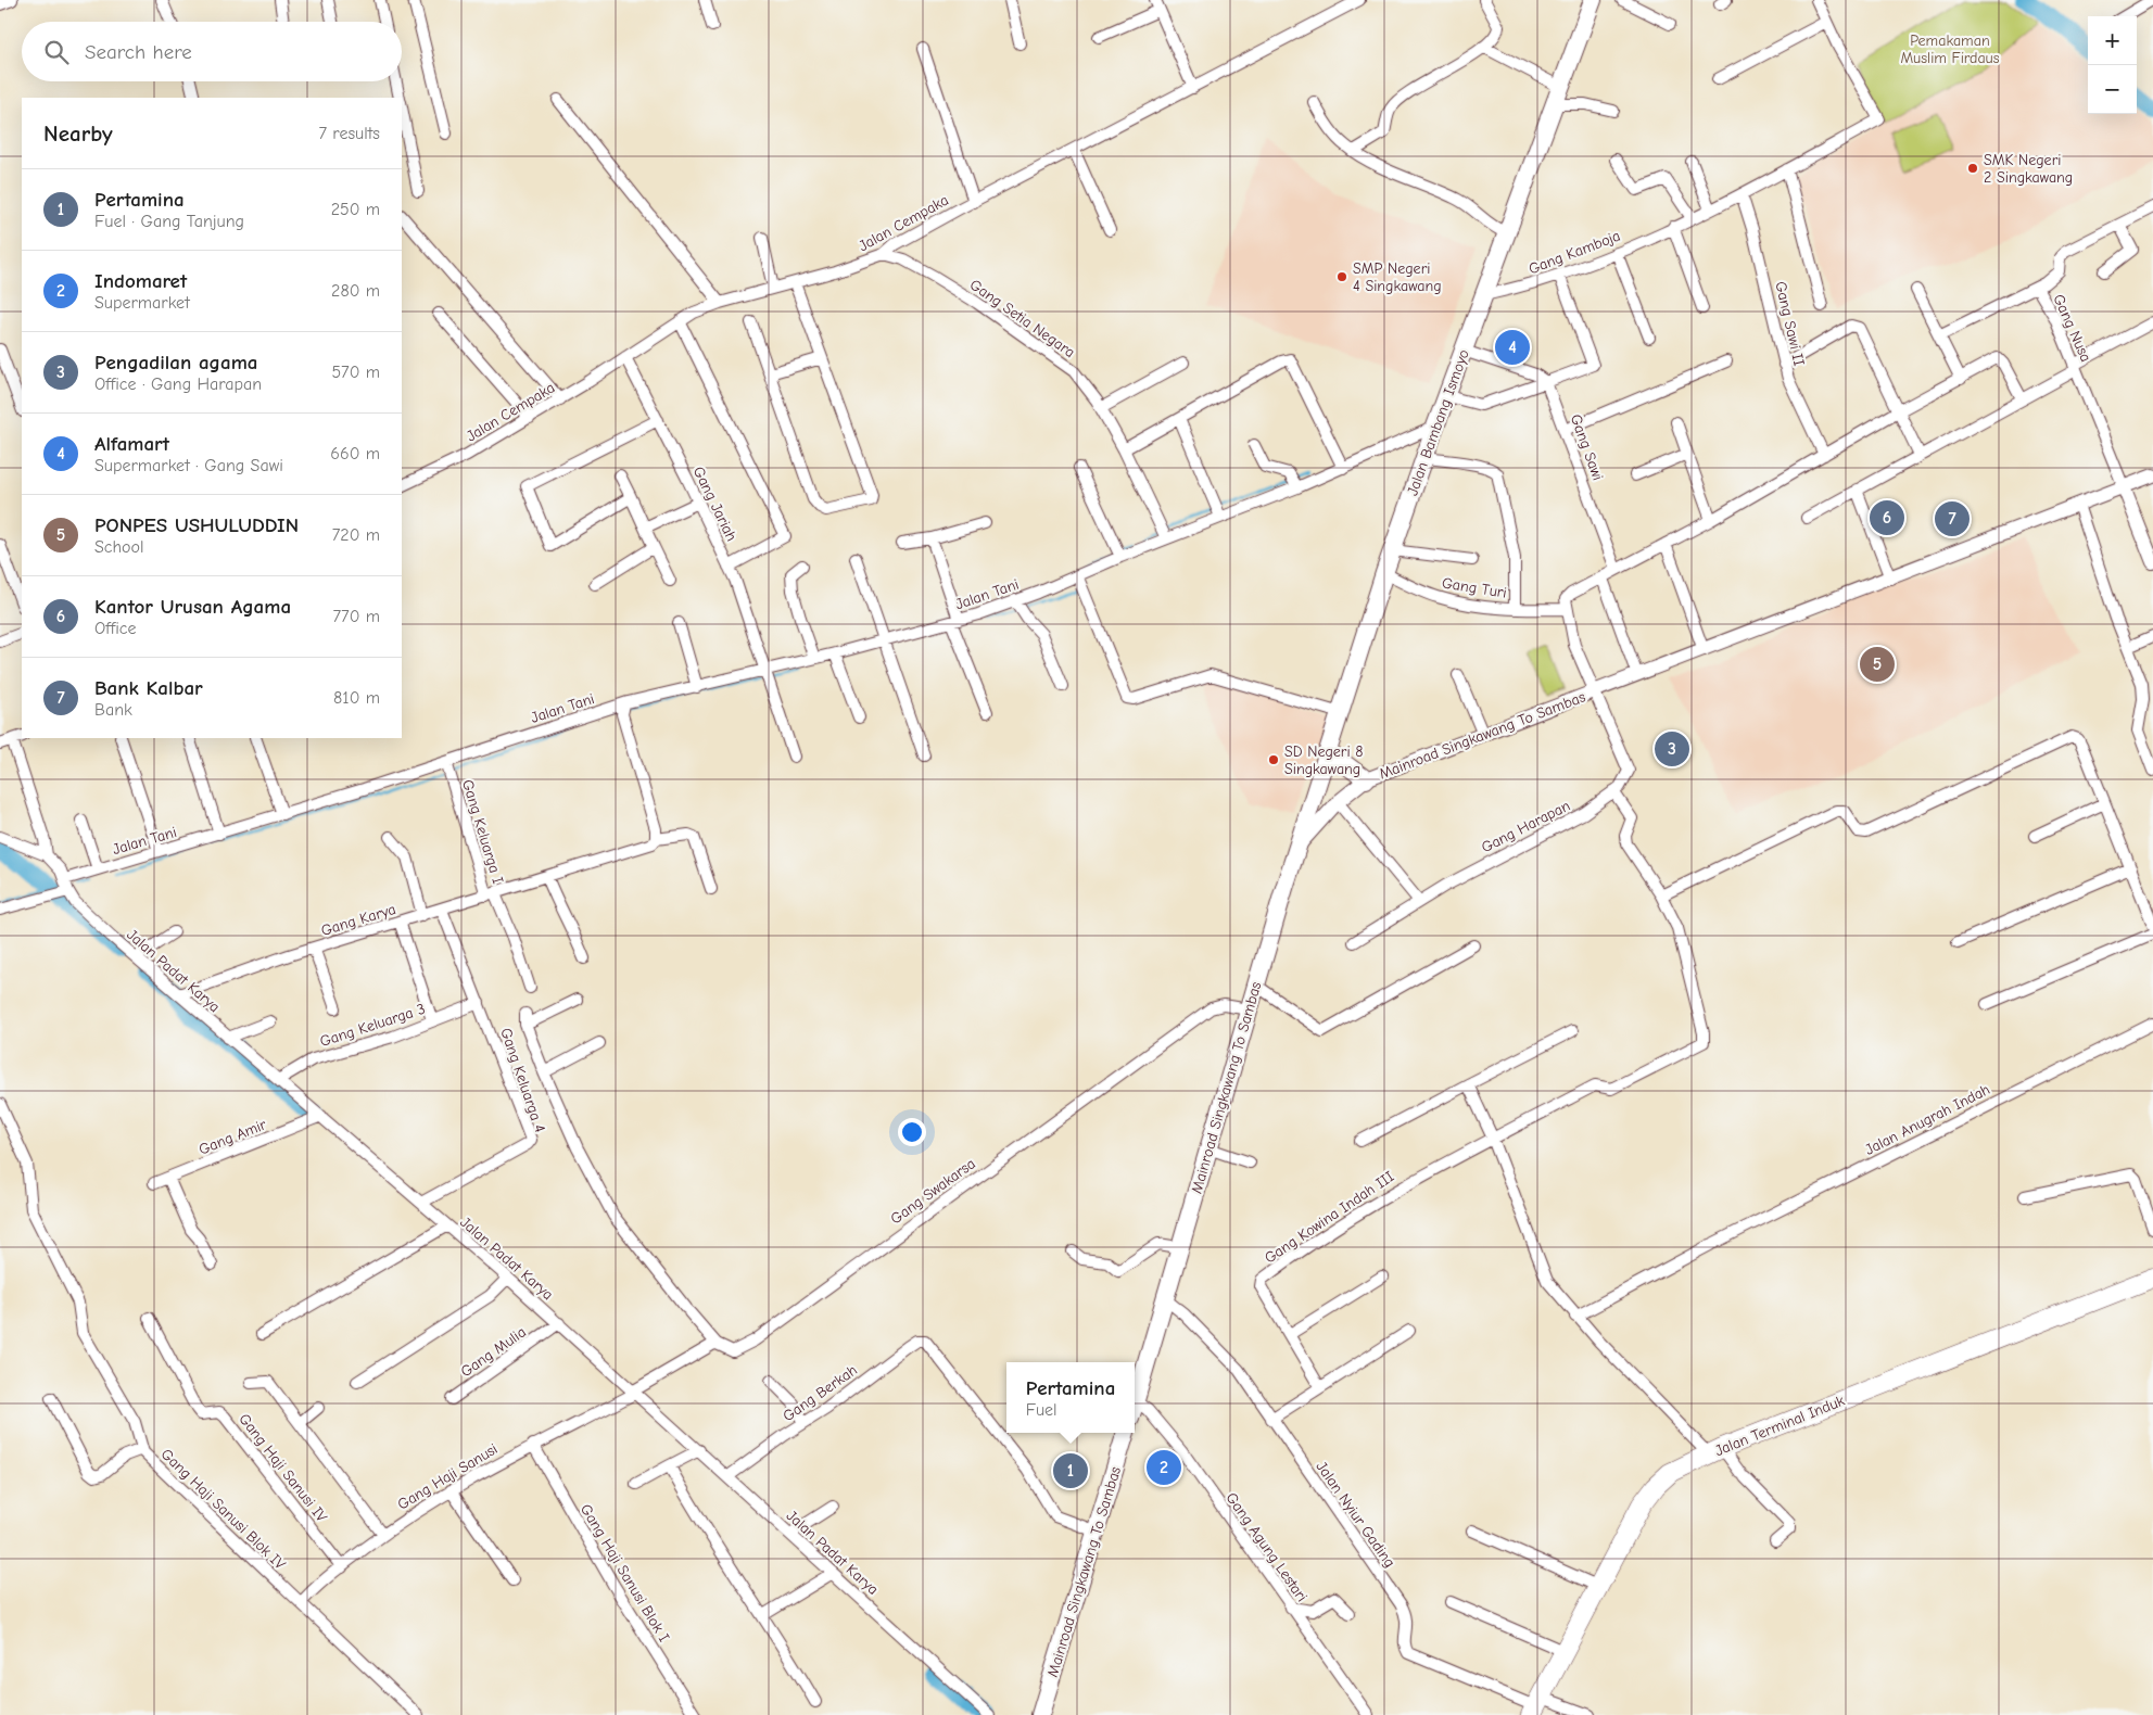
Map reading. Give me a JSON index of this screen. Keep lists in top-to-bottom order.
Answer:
{
  "streets": {
    "highway": ["Jalan Terminal Induk"],
    "main road": ["Jalan Bambang Ismoyo", "Mainroad Singkawang To Sambas"],
    "street": [
      "Jalan Cempaka",
      "Gang Kamboja",
      "Gang Setia Negara",
      "Gang Sawi II",
      "Gang Nusa",
      "Gang Sawi",
      "Gang Jariah",
      "Gang Turi",
      "Jalan Tani",
      "Gang Harapan",
      "Gang Keluarga I",
      "Gang Karya",
      "Jalan Padat Karya",
      "Gang Keluarga 3",
      "Gang Keluarga 4",
      "Jalan Anugrah Indah",
      "Gang Amir",
      "Gang Swakarsa",
      "Gang Kowina Indah III",
      "Gang Mulia",
      "Gang Berkah",
      "Gang Haji Sanusi IV",
      "Gang Haji Sanusi",
      "Gang Haji Sanusi Blok IV",
      "Jalan Nyiur Gading",
      "Gang Agung Lestari",
      "Gang Haji Sanusi Blok I"
    ]
  },
  "crossings": [
    ["Jalan Cempaka", "Gang Setia Negara"],
    ["Jalan Cempaka", "Gang Jariah"],
    ["Gang Kamboja", "Gang Sawi II"],
    ["Gang Kamboja", "Jalan Bambang Ismoyo"],
    ["Gang Setia Negara", "Jalan Tani"],
    ["Gang Nusa", "Mainroad Singkawang To Sambas"],
    ["Jalan Bambang Ismoyo", "Gang Turi"],
    ["Jalan Bambang Ismoyo", "Jalan Tani"],
    ["Jalan Bambang Ismoyo", "Mainroad Singkawang To Sambas"],
    ["Gang Jariah", "Jalan Tani"],
    ["Jalan Tani", "Gang Keluarga I"],
    ["Jalan Tani", "Jalan Padat Karya"],
    ["Mainroad Singkawang To Sambas", "Gang Harapan"],
    ["Mainroad Singkawang To Sambas", "Gang Swakarsa"],
    ["Mainroad Singkawang To Sambas", "Gang Berkah"],
    ["Mainroad Singkawang To Sambas", "Jalan Nyiur Gading"],
    ["Gang Keluarga I", "Gang Karya"],
    ["Gang Karya", "Jalan Padat Karya"],
    ["Jalan Padat Karya", "Gang Keluarga 3"],
    ["Jalan Padat Karya", "Gang Keluarga 4"],
    ["Jalan Padat Karya", "Gang Amir"],
    ["Jalan Padat Karya", "Gang Mulia"],
    ["Jalan Padat Karya", "Gang Berkah"],
    ["Jalan Padat Karya", "Gang Haji Sanusi"],
    ["Gang Keluarga 3", "Gang Keluarga 4"],
    ["Jalan Terminal Induk", "Jalan Nyiur Gading"],
    ["Gang Haji Sanusi IV", "Gang Haji Sanusi"],
    ["Gang Haji Sanusi", "Gang Haji Sanusi Blok IV"],
    ["Gang Haji Sanusi", "Gang Haji Sanusi Blok I"]
  ],
  "parks": ["Pemakaman Muslim Firdaus"],
  "places": ["SMK Negeri 2 Singkawang", "SMP Negeri 4 Singkawang", "SD Negeri 8 Singkawang"],
  "page": {
    "map_buttons": ["+", "−"],
    "search": "Search here",
    "heading": ["Nearby", "7 results"],
    "list": [
      {
        "mark": "1",
        "name": "Pertamina",
        "note": "Fuel · Gang Tanjung",
        "value": "250 m"
      },
      {
        "mark": "2",
        "name": "Indomaret",
        "note": "Supermarket",
        "value": "280 m"
      },
      {
        "mark": "3",
        "name": "Pengadilan agama",
        "note": "Office · Gang Harapan",
        "value": "570 m"
      },
      {
        "mark": "4",
        "name": "Alfamart",
        "note": "Supermarket · Gang Sawi",
        "value": "660 m"
      },
      {
        "mark": "5",
        "name": "PONPES USHULUDDIN",
        "note": "School",
        "value": "720 m"
      },
      {
        "mark": "6",
        "name": "Kantor Urusan Agama",
        "note": "Office",
        "value": "770 m"
      },
      {
        "mark": "7",
        "name": "Bank Kalbar",
        "note": "Bank",
        "value": "810 m"
      }
    ],
    "pins": [
      "4",
      "6",
      "7",
      "5",
      "3",
      "2",
      "1"
    ],
    "popup": ["Pertamina", "Fuel"]
  }
}
